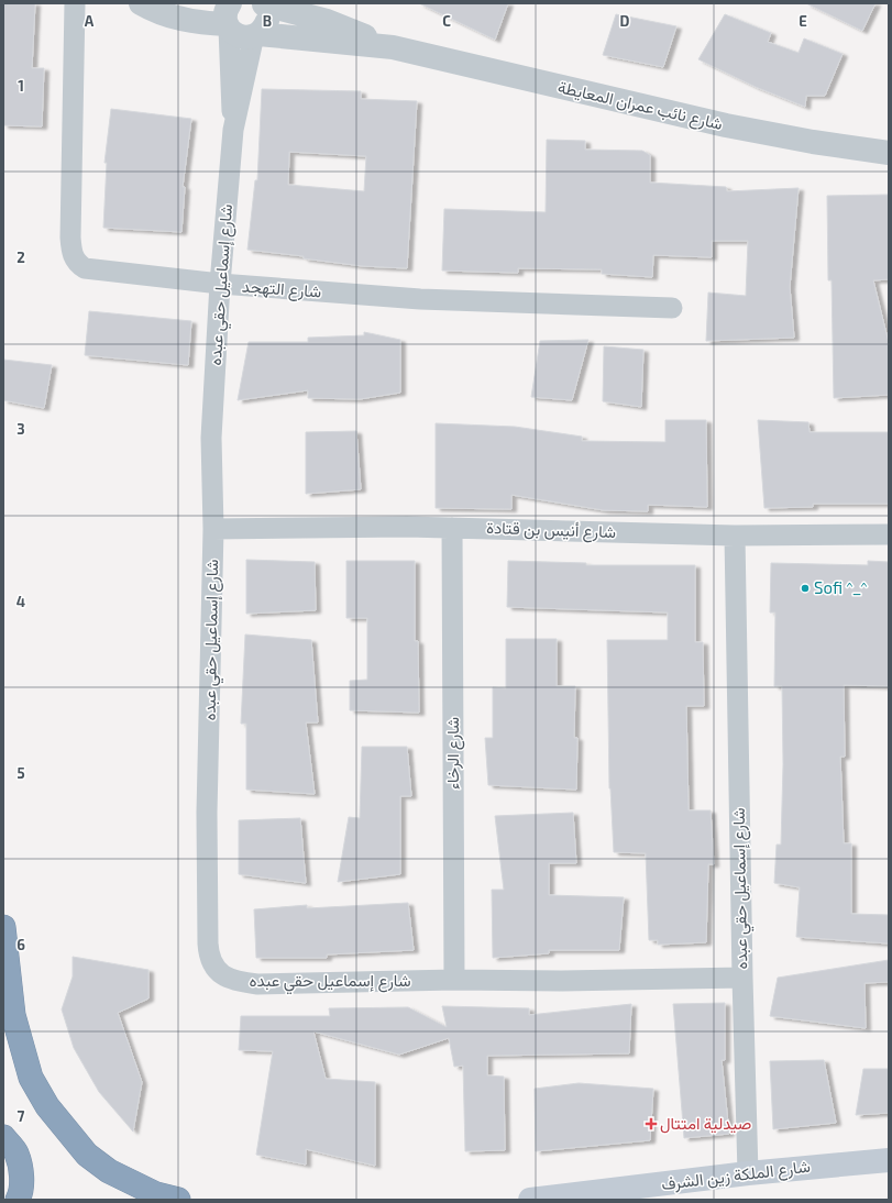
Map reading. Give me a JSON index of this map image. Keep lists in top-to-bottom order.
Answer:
{
  "streets": {
    "main road": ["شارع الملكة زين الشرف"],
    "street": [
      "شارع نائب عمران المعايطة",
      "شارع إسماعيل حقي عبده",
      "شارع التهجد",
      "شارع أنيس بن قتادة",
      "شارع الرخاء"
    ]
  },
  "crossings": [
    ["شارع نائب عمران المعايطة", "شارع إسماعيل حقي عبده"],
    ["شارع إسماعيل حقي عبده", "شارع التهجد"],
    ["شارع إسماعيل حقي عبده", "شارع أنيس بن قتادة"],
    ["شارع إسماعيل حقي عبده", "شارع الرخاء"],
    ["شارع أنيس بن قتادة", "شارع الرخاء"]
  ],
  "places": {
    "other": ["Sofi ^_^"],
    "health": ["صيدلية امتتال"]
  },
  "grid": {
    "columns": [
      "A",
      "B",
      "C",
      "D",
      "E"
    ],
    "rows": [
      "1",
      "2",
      "3",
      "4",
      "5",
      "6",
      "7"
    ]
  }
}
